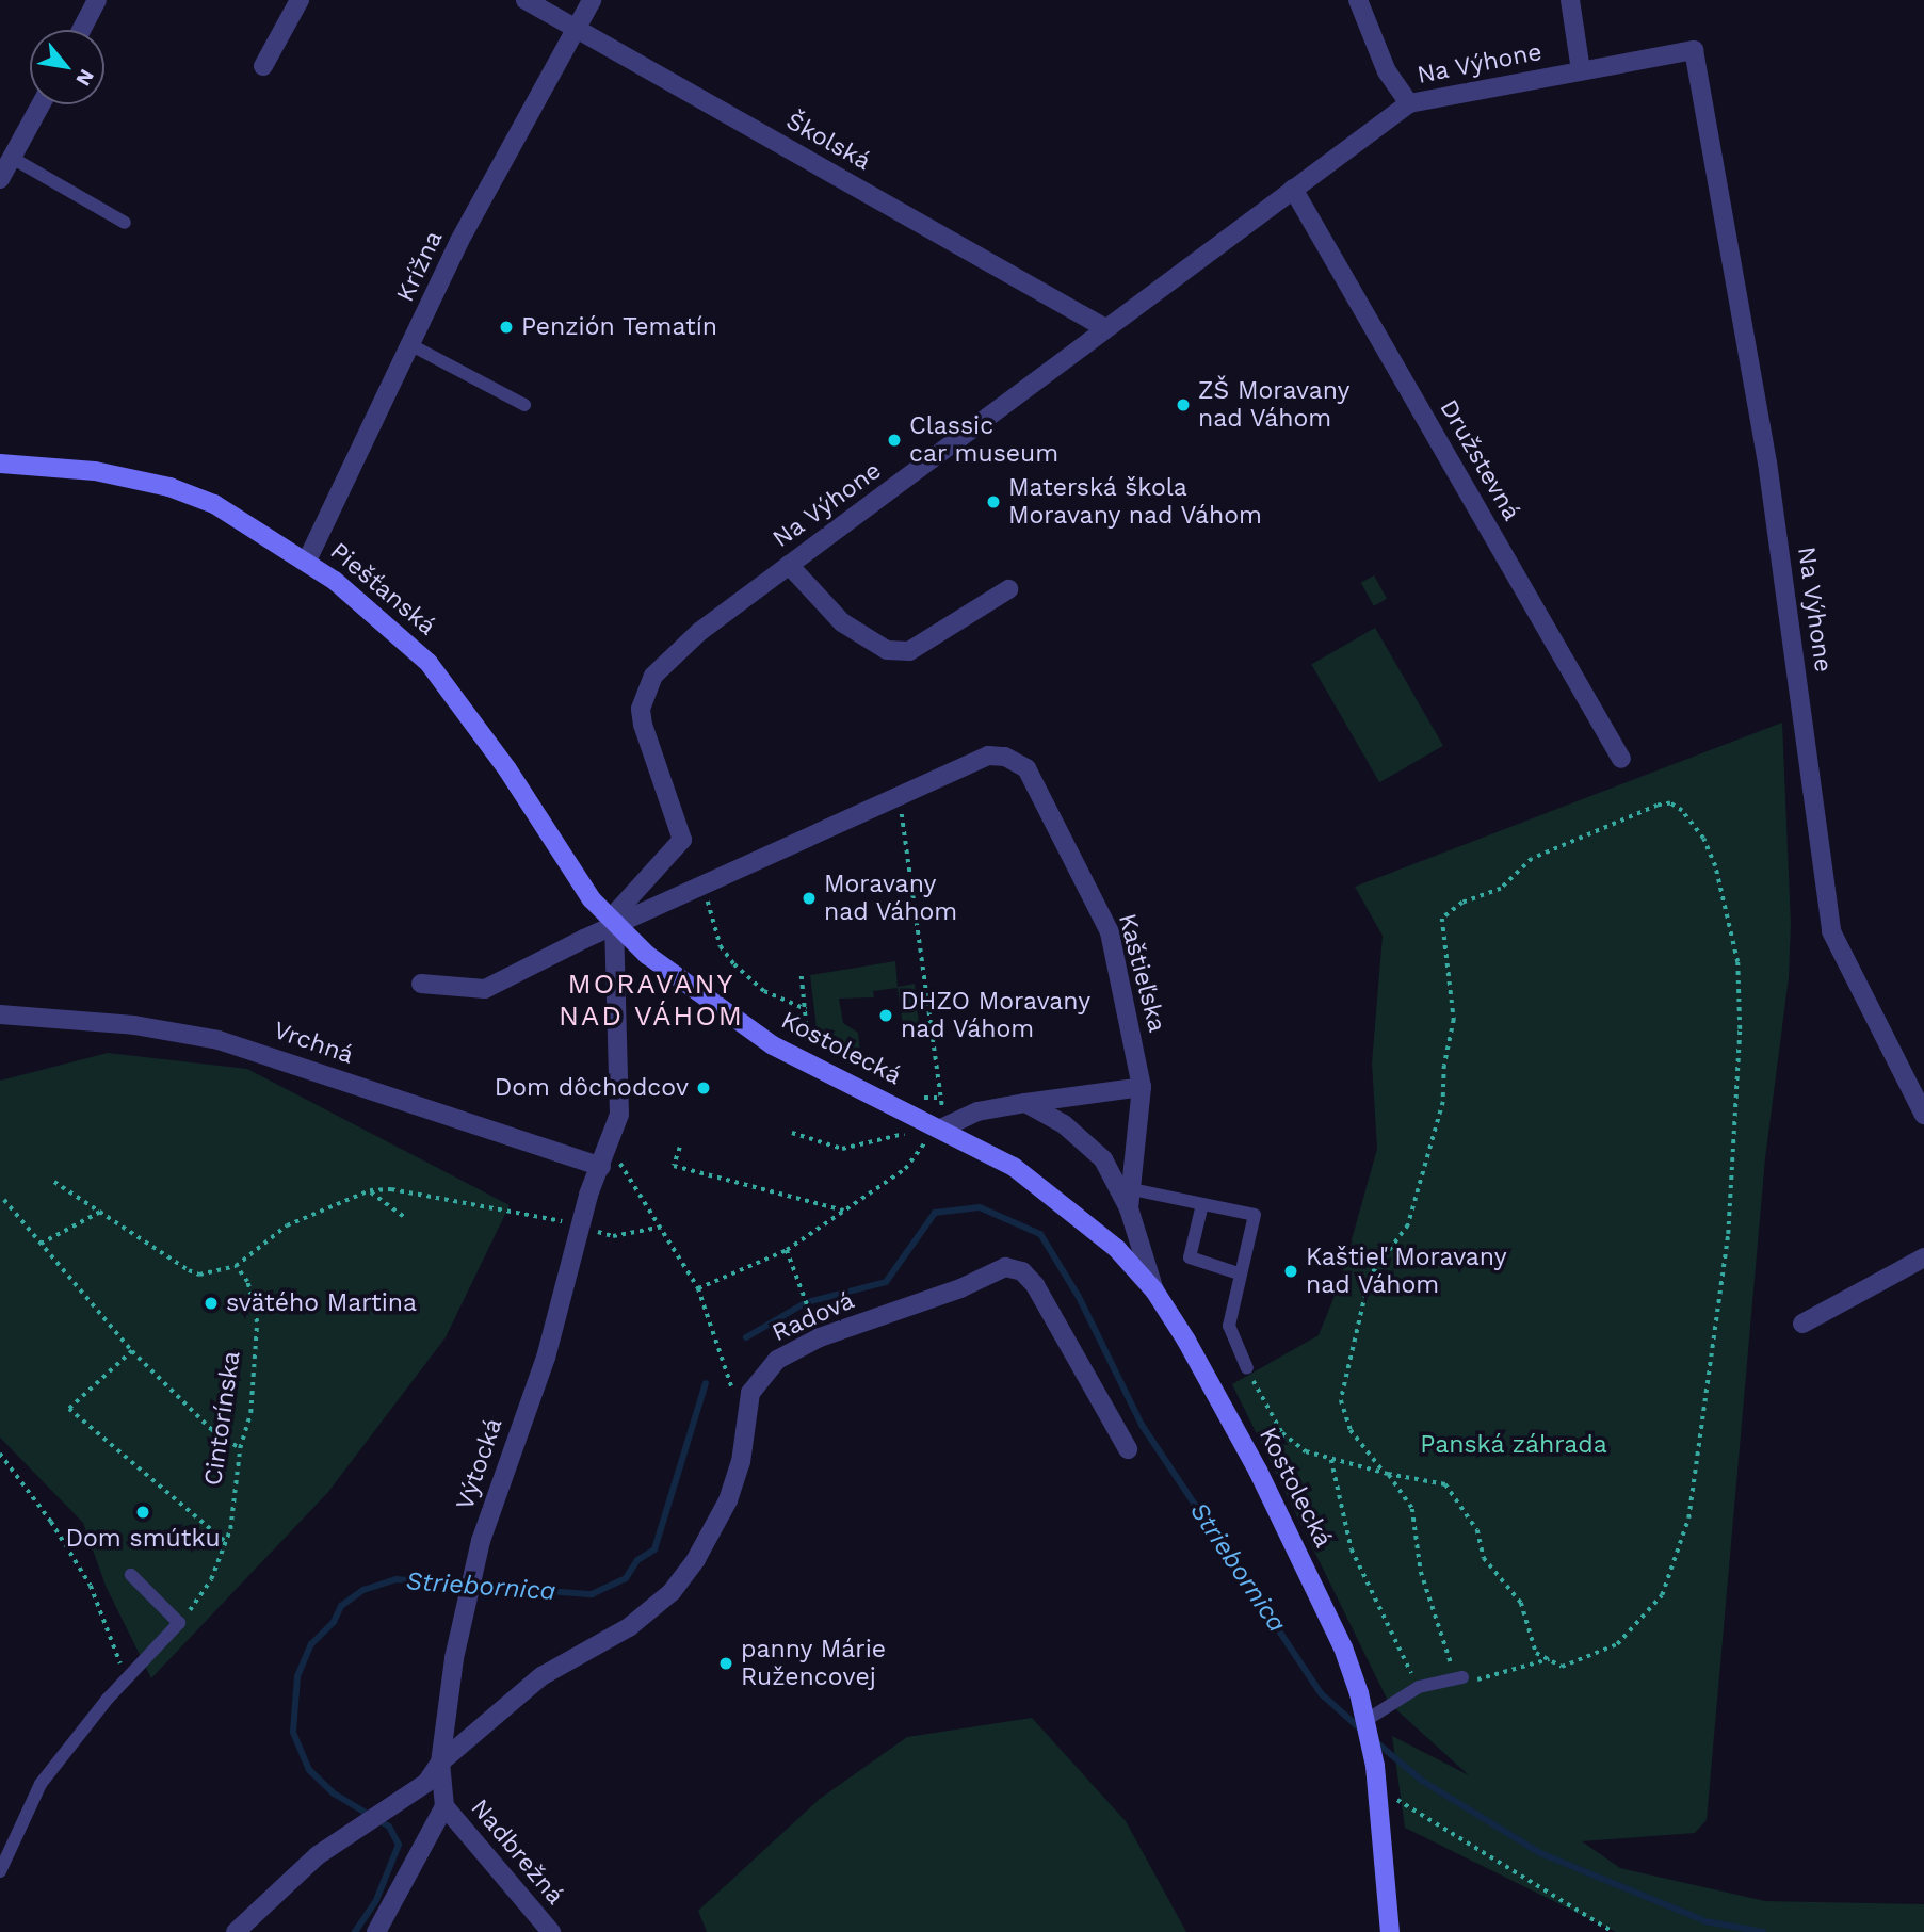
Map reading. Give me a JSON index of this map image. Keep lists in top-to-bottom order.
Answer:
{
  "streets": {
    "main road": ["Piešťanská", "Kostolecká"],
    "street": [
      "Na Výhone",
      "Školská",
      "Krížna",
      "Družstevná",
      "Kaštieľska",
      "Vrchná",
      "Radová",
      "Výtocká",
      "Nadbrežná"
    ],
    "path": ["Cintorínska"]
  },
  "crossings": [
    ["Na Výhone", "Školská"],
    ["Na Výhone", "Družstevná"],
    ["Na Výhone", "Piešťanská"],
    ["Na Výhone", "Kostolecká"],
    ["Na Výhone", "Výtocká"],
    ["Školská", "Krížna"],
    ["Krížna", "Piešťanská"],
    ["Piešťanská", "Kostolecká"],
    ["Piešťanská", "Výtocká"],
    ["Kaštieľska", "Kostolecká"],
    ["Vrchná", "Výtocká"],
    ["Kostolecká", "Výtocká"],
    ["Radová", "Výtocká"],
    ["Výtocká", "Nadbrežná"]
  ],
  "districts": ["MORAVANY NAD VÁHOM"],
  "water": ["Striebornica"],
  "parks": ["Panská záhrada"],
  "places": [
    "Penzión Tematín",
    "ZŠ Moravany nad Váhom",
    "Classic car museum",
    "Materská škola Moravany nad Váhom",
    "Moravany nad Váhom",
    "DHZO Moravany nad Váhom",
    "Dom dôchodcov",
    "Kaštieľ Moravany nad Váhom",
    "svätého Martina",
    "Dom smútku",
    "panny Márie Ružencovej"
  ],
  "north": "bottom right"
}
